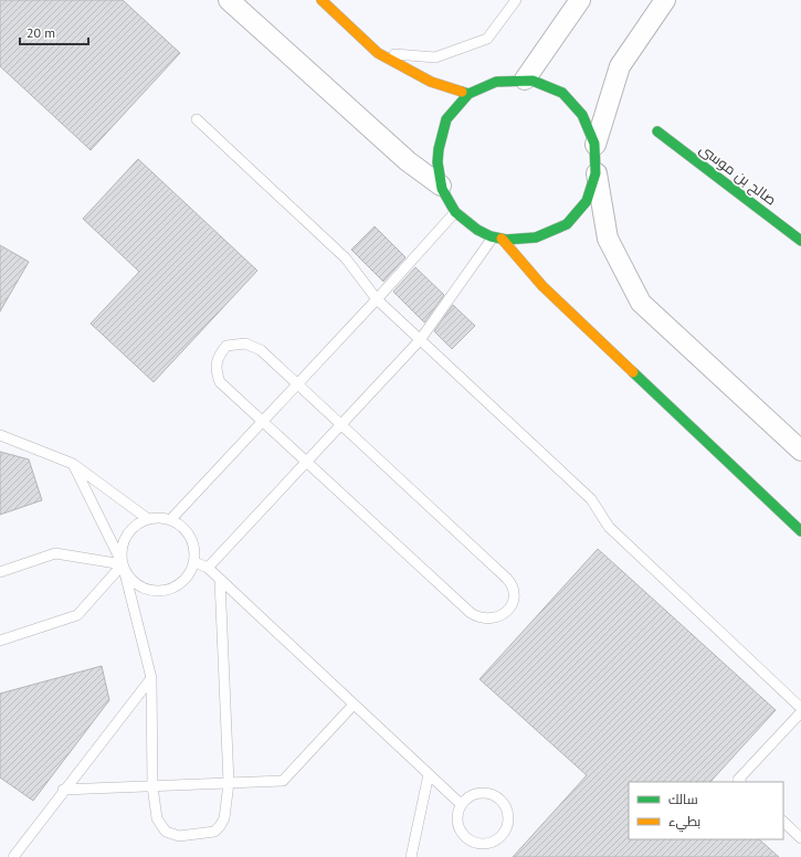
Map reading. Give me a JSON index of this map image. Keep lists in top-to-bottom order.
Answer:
{
  "streets": {
    "street": ["صالح بن موسى"]
  },
  "legend": ["سالك", "بطيء"],
  "scale_bar": "20 m"
}
